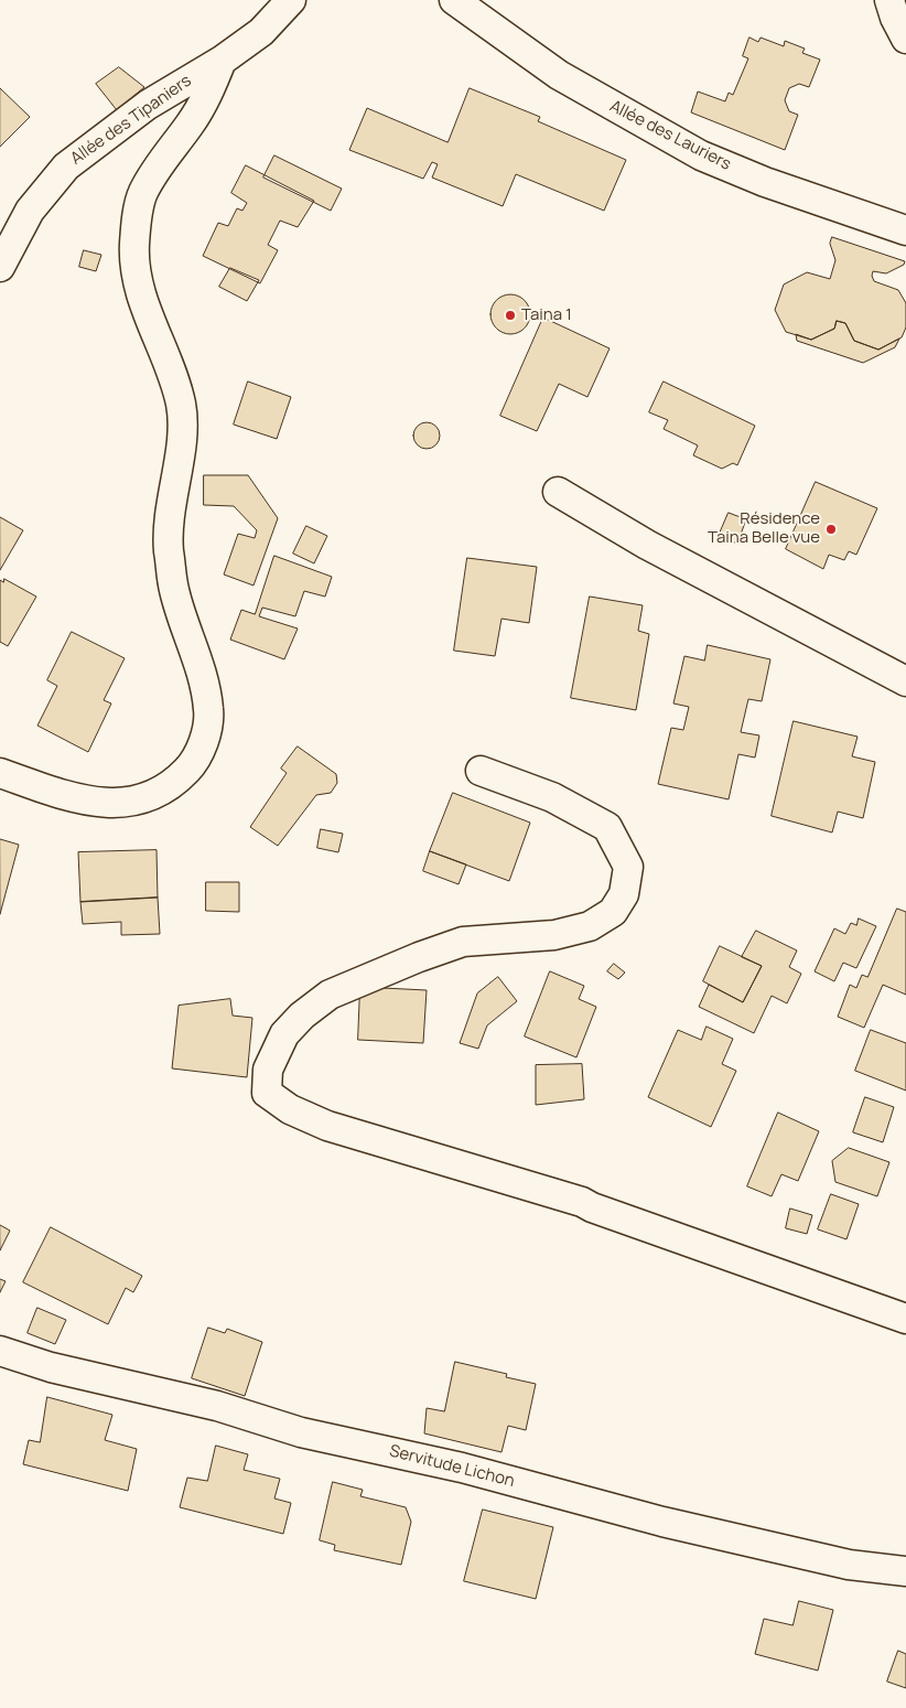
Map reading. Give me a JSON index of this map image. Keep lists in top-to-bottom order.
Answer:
{
  "streets": {
    "street": ["Allée des Tipaniers", "Allée des Lauriers", "Servitude Lichon"]
  },
  "places": ["Taina 1", "Résidence Taina Belle vue"]
}
